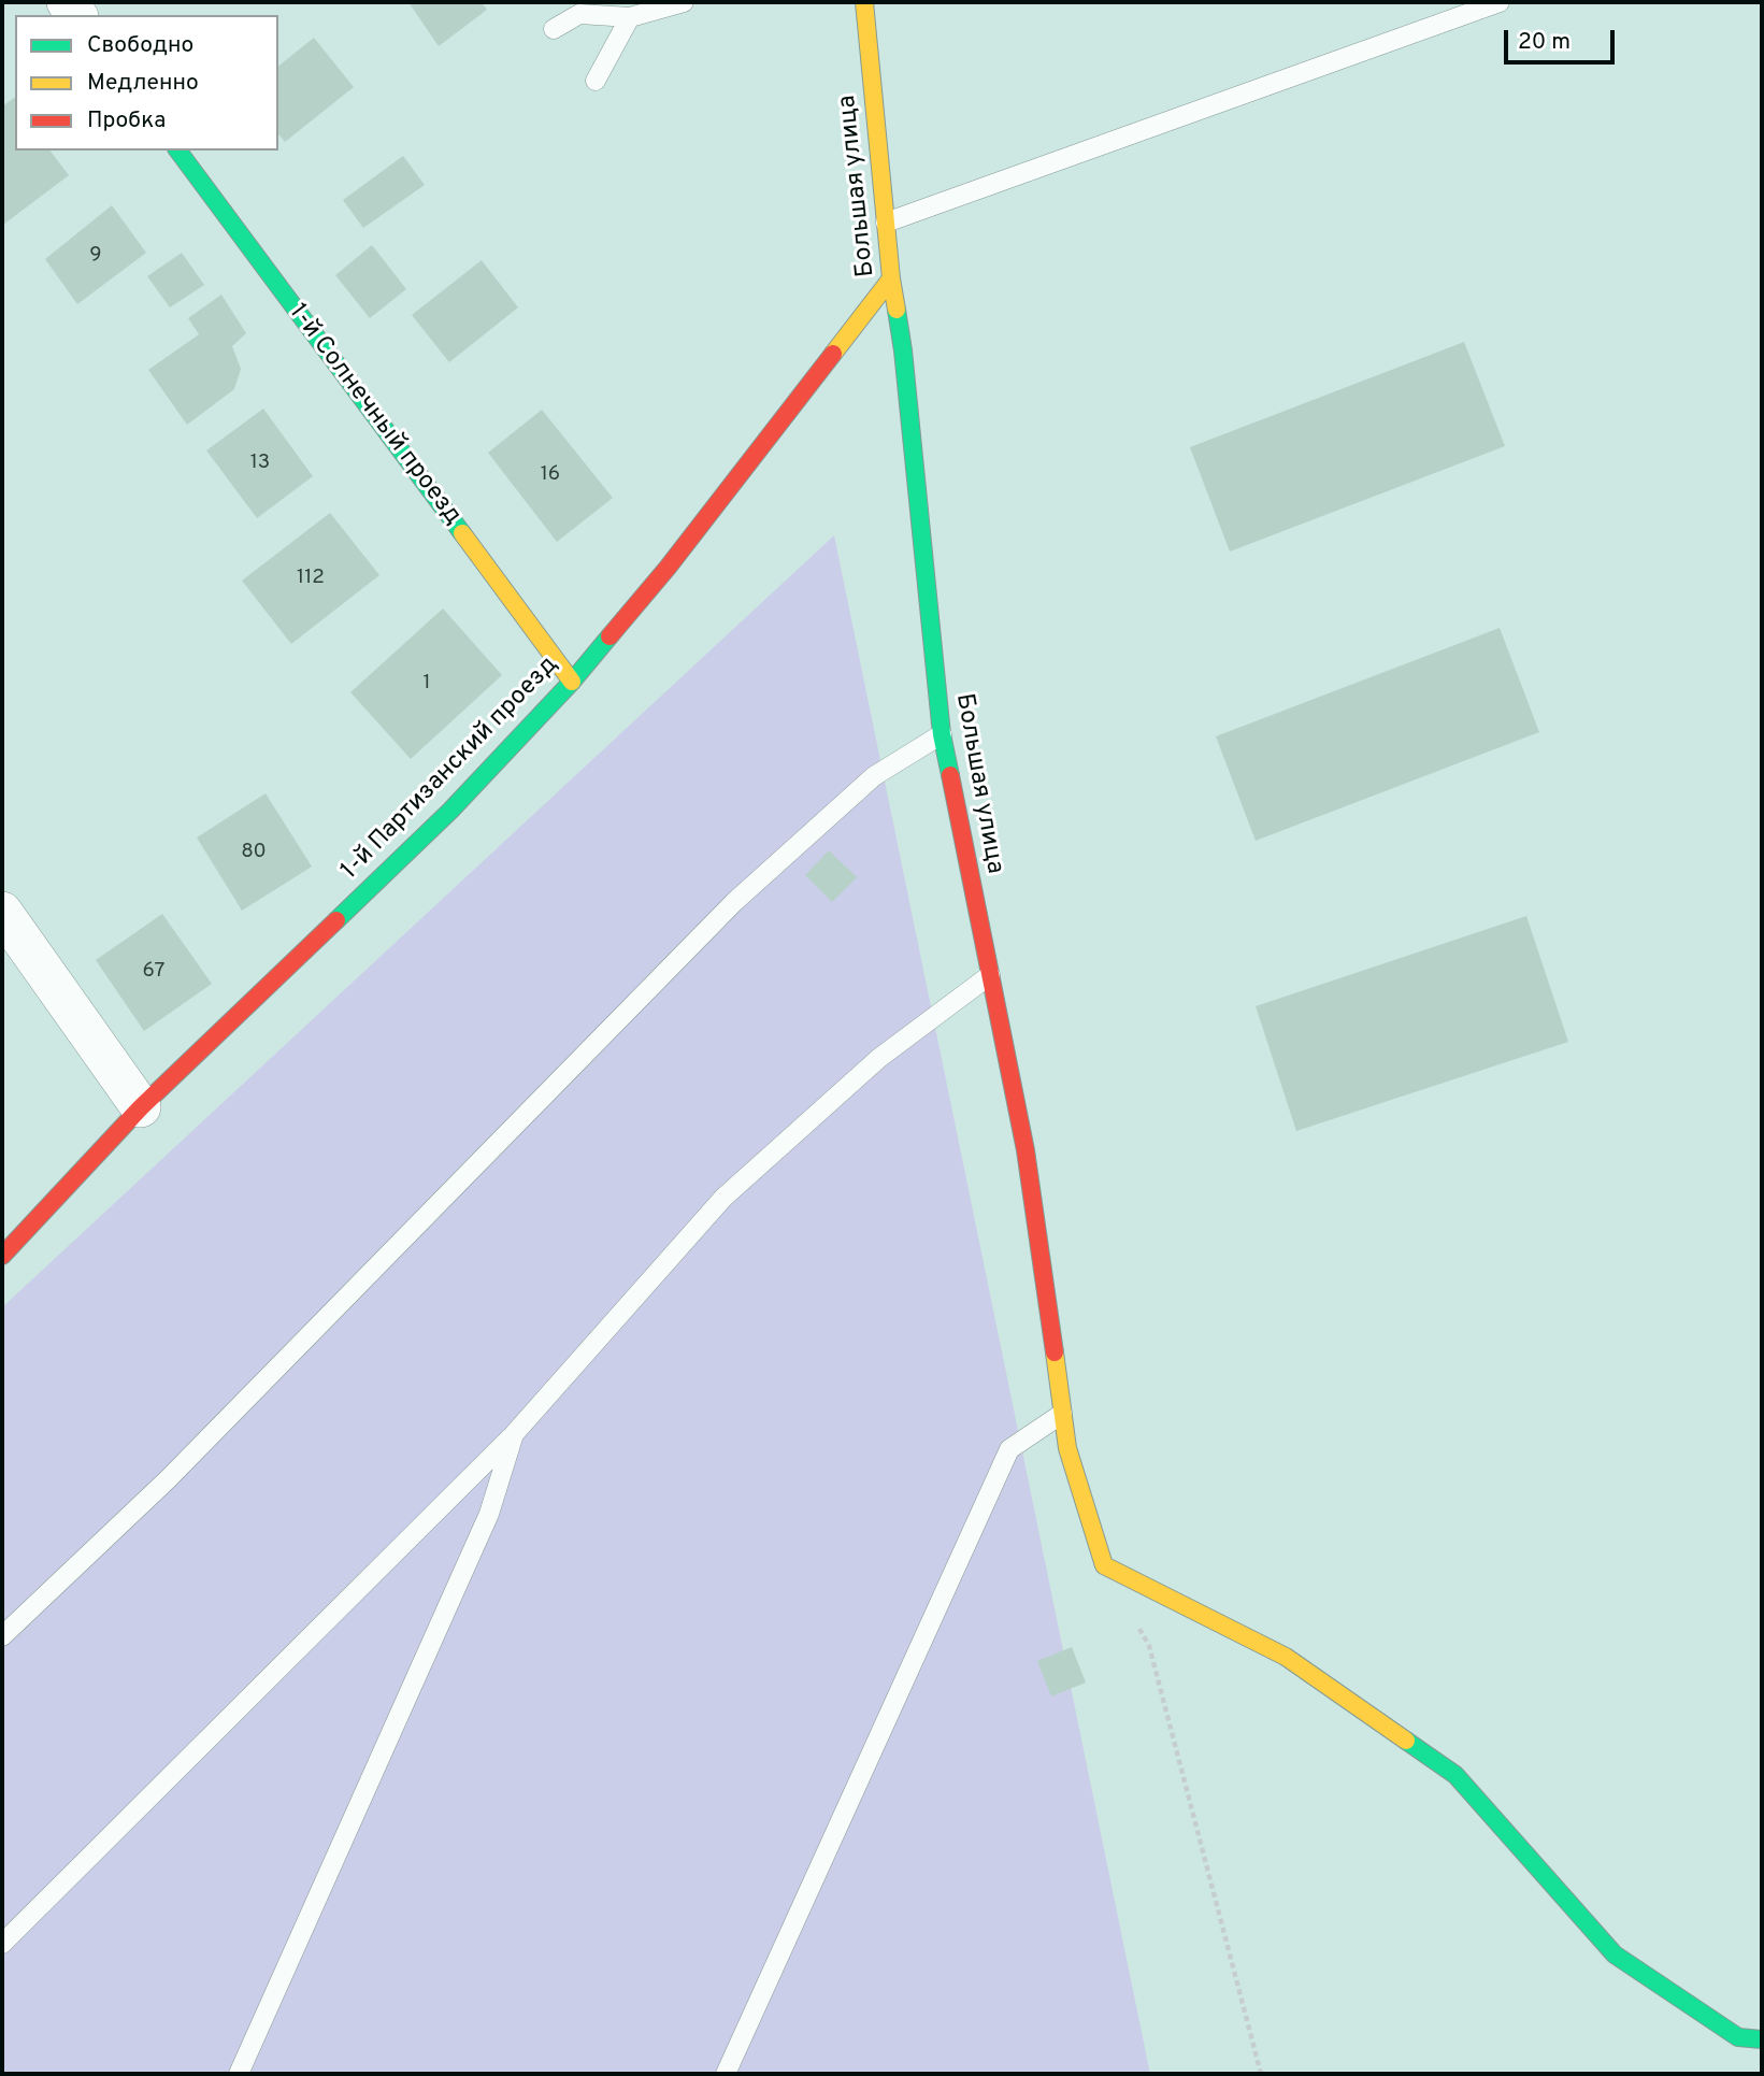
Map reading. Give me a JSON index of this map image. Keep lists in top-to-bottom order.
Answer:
{
  "streets": {
    "street": ["Большая улица", "1-й Солнечный проезд", "1-й Партизанский проезд"]
  },
  "crossings": [
    ["Большая улица", "1-й Партизанский проезд"],
    ["1-й Солнечный проезд", "1-й Партизанский проезд"]
  ],
  "house_numbers": [
    "9",
    "13",
    "16",
    "112",
    "1",
    "80",
    "67"
  ],
  "legend": ["Свободно", "Медленно", "Пробка"],
  "scale_bar": "20 m"
}
